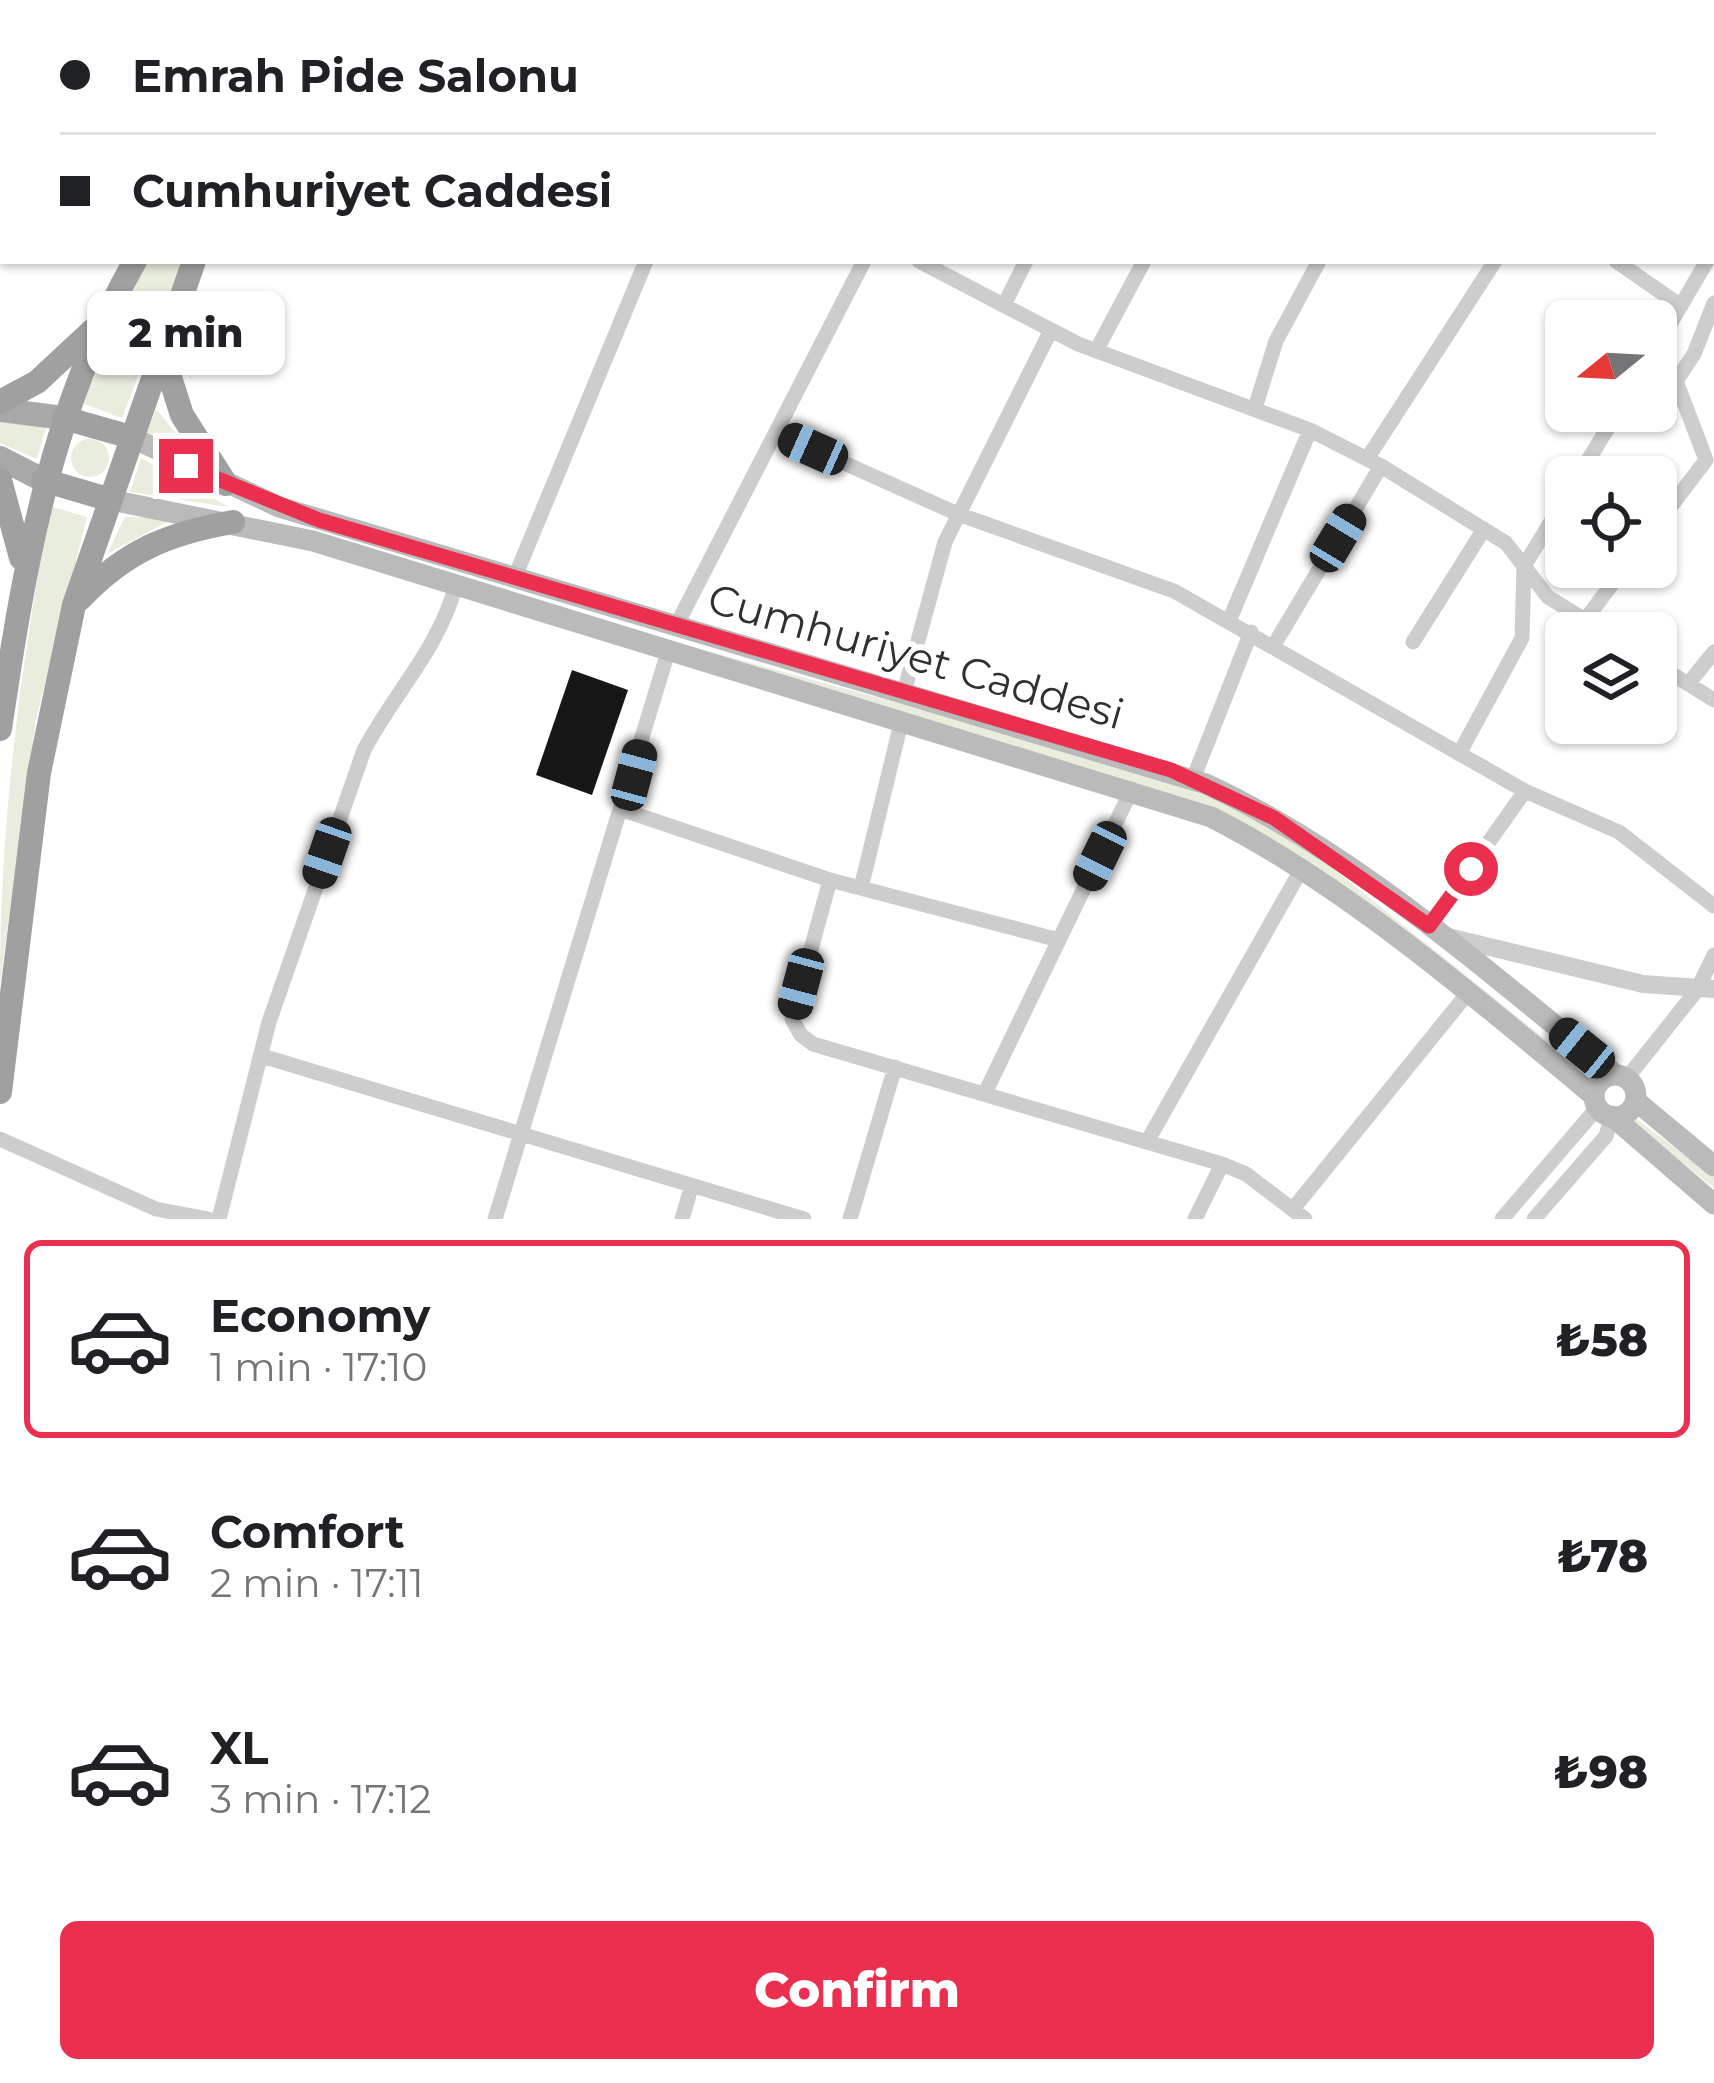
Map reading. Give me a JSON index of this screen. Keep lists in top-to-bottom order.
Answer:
{
  "streets": {
    "main road": ["Cumhuriyet Caddesi"]
  },
  "north": "left",
  "page": {
    "banner": ["Emrah Pide Salonu", "Cumhuriyet Caddesi"],
    "bubble": "2 min",
    "list": [
      {
        "name": "Economy",
        "note": "1 min · 17:10",
        "value": "₺58"
      },
      {
        "name": "Comfort",
        "note": "2 min · 17:11",
        "value": "₺78"
      },
      {
        "name": "XL",
        "note": "3 min · 17:12",
        "value": "₺98"
      }
    ],
    "buttons": "Confirm"
  }
}
